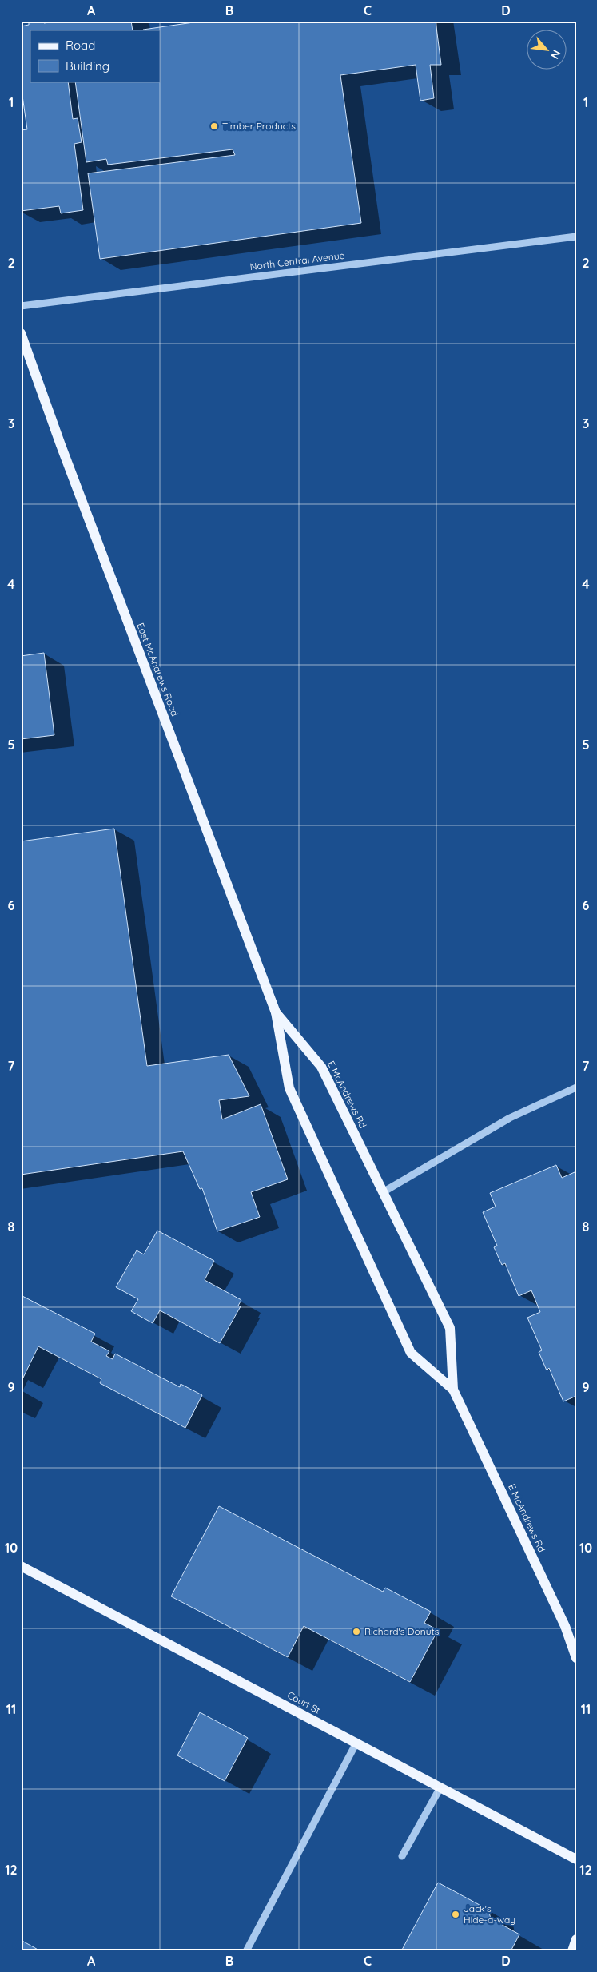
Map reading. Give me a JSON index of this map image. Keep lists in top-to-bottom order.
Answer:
{
  "streets": {
    "main road": ["East McAndrews Road", "E McAndrews Rd", "Court St"],
    "street": ["North Central Avenue"]
  },
  "crossings": [
    ["East McAndrews Road", "E McAndrews Rd"]
  ],
  "places": ["Timber Products", "Richard's Donuts", "Jack's Hide-a-way"],
  "legend": ["Road", "Building"],
  "north": "bottom right",
  "grid": {
    "columns": [
      "A",
      "B",
      "C",
      "D"
    ],
    "rows": [
      "1",
      "2",
      "3",
      "4",
      "5",
      "6",
      "7",
      "8",
      "9",
      "10",
      "11",
      "12"
    ]
  }
}
